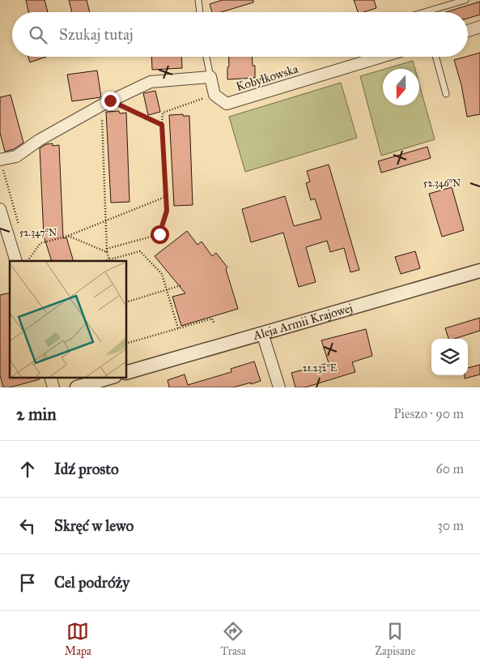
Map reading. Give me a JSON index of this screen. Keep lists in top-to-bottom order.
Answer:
{
  "streets": {
    "street": ["Kobyłkowska", "Aleja Armii Krajowej"]
  },
  "north": "bottom",
  "page": {
    "search": "Szukaj tutaj",
    "heading": ["2 min", "Pieszo · 90 m"],
    "list": [
      ["Idź prosto", "60 m"],
      ["Skręć w lewo", "30 m"],
      "Cel podróży"
    ],
    "nav": ["Mapa", "Trasa", "Zapisane"]
  },
  "coordinates": ["52.346°N", "52.347°N", "21.232°E"]
}
